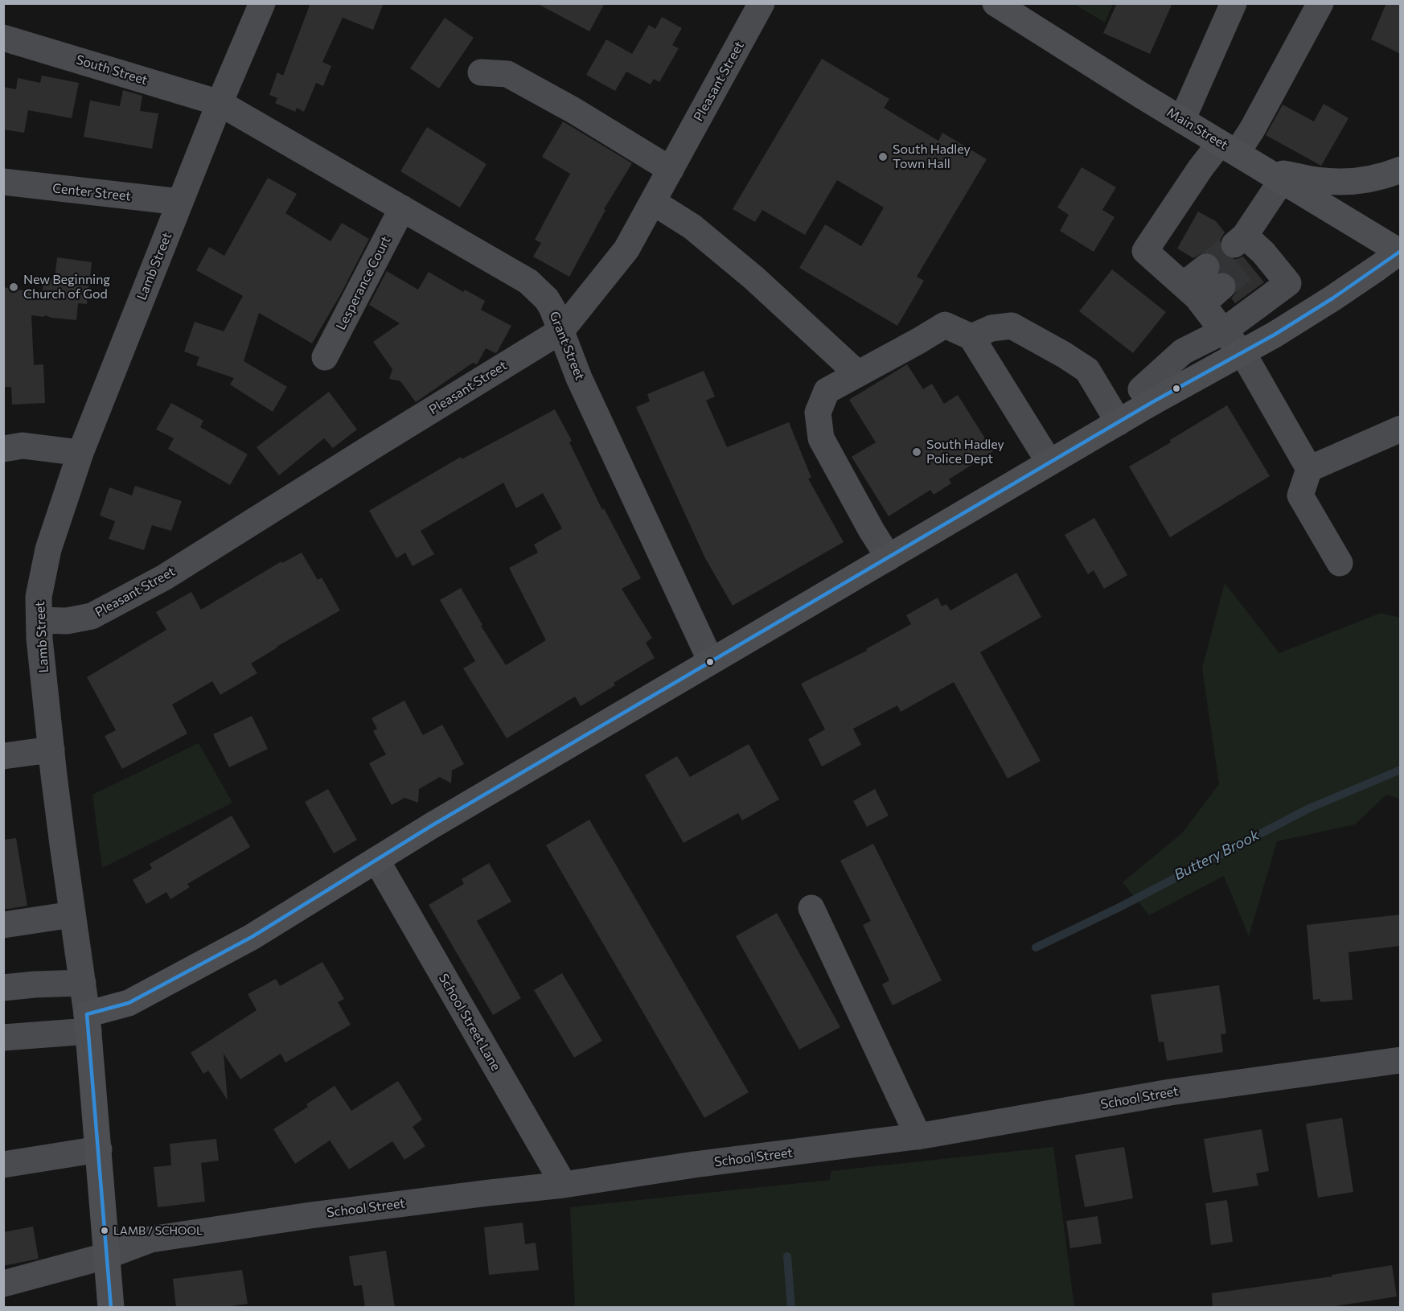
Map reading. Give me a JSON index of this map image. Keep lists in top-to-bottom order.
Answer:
{
  "streets": {
    "main road": ["Main Street", "Lamb Street"],
    "street": [
      "South Street",
      "Pleasant Street",
      "Center Street",
      "Lesperance Court",
      "Grant Street",
      "School Street Lane",
      "School Street"
    ]
  },
  "crossings": [
    ["South Street", "Lamb Street"],
    ["South Street", "Grant Street"],
    ["Pleasant Street", "Lamb Street"],
    ["Pleasant Street", "Grant Street"],
    ["Center Street", "Lamb Street"],
    ["Lamb Street", "Grant Street"],
    ["Lamb Street", "School Street"],
    ["Lesperance Court", "Grant Street"],
    ["School Street Lane", "School Street"]
  ],
  "water": ["Buttery Brook"],
  "places": [
    "South Hadley Town Hall",
    "New Beginning Church of God",
    "South Hadley Police Dept",
    "LAMB / SCHOOL"
  ]
}
